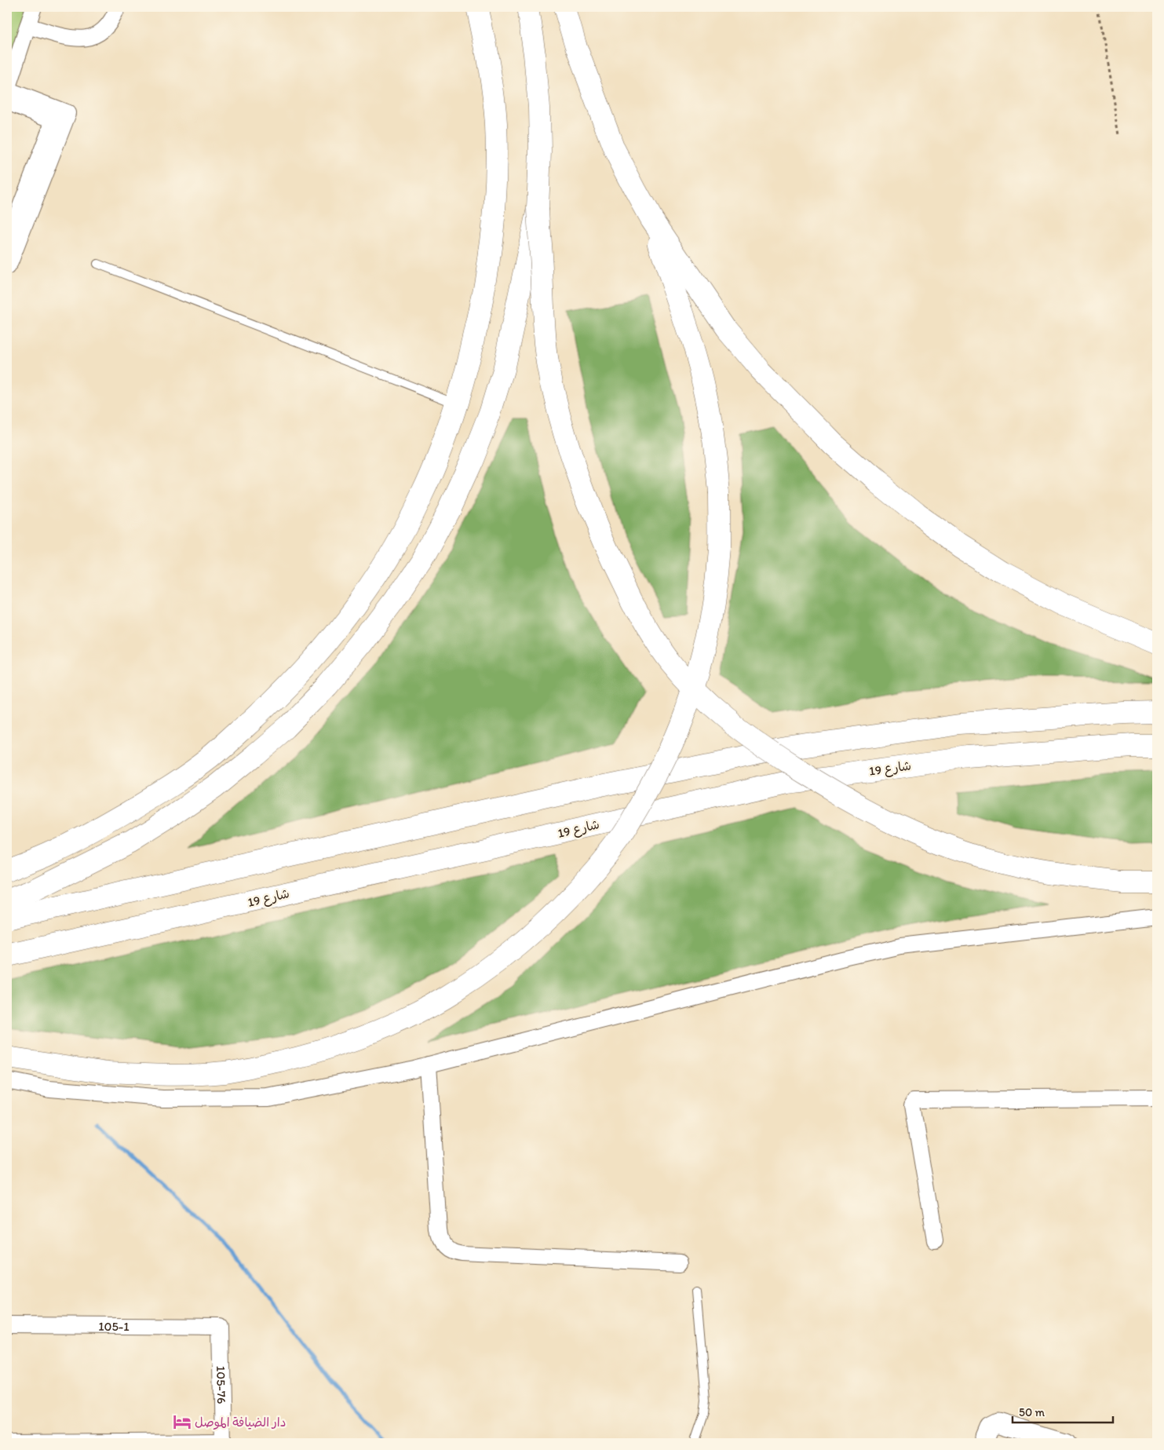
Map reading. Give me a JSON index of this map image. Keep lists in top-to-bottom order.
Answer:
{
  "streets": {
    "main road": ["شارع 19"],
    "street": ["105-1", "105-76"]
  },
  "crossings": [
    ["105-1", "105-76"]
  ],
  "places": {
    "hotel": ["دار الضيافة الموصل"]
  },
  "scale_bar": "50 m"
}
